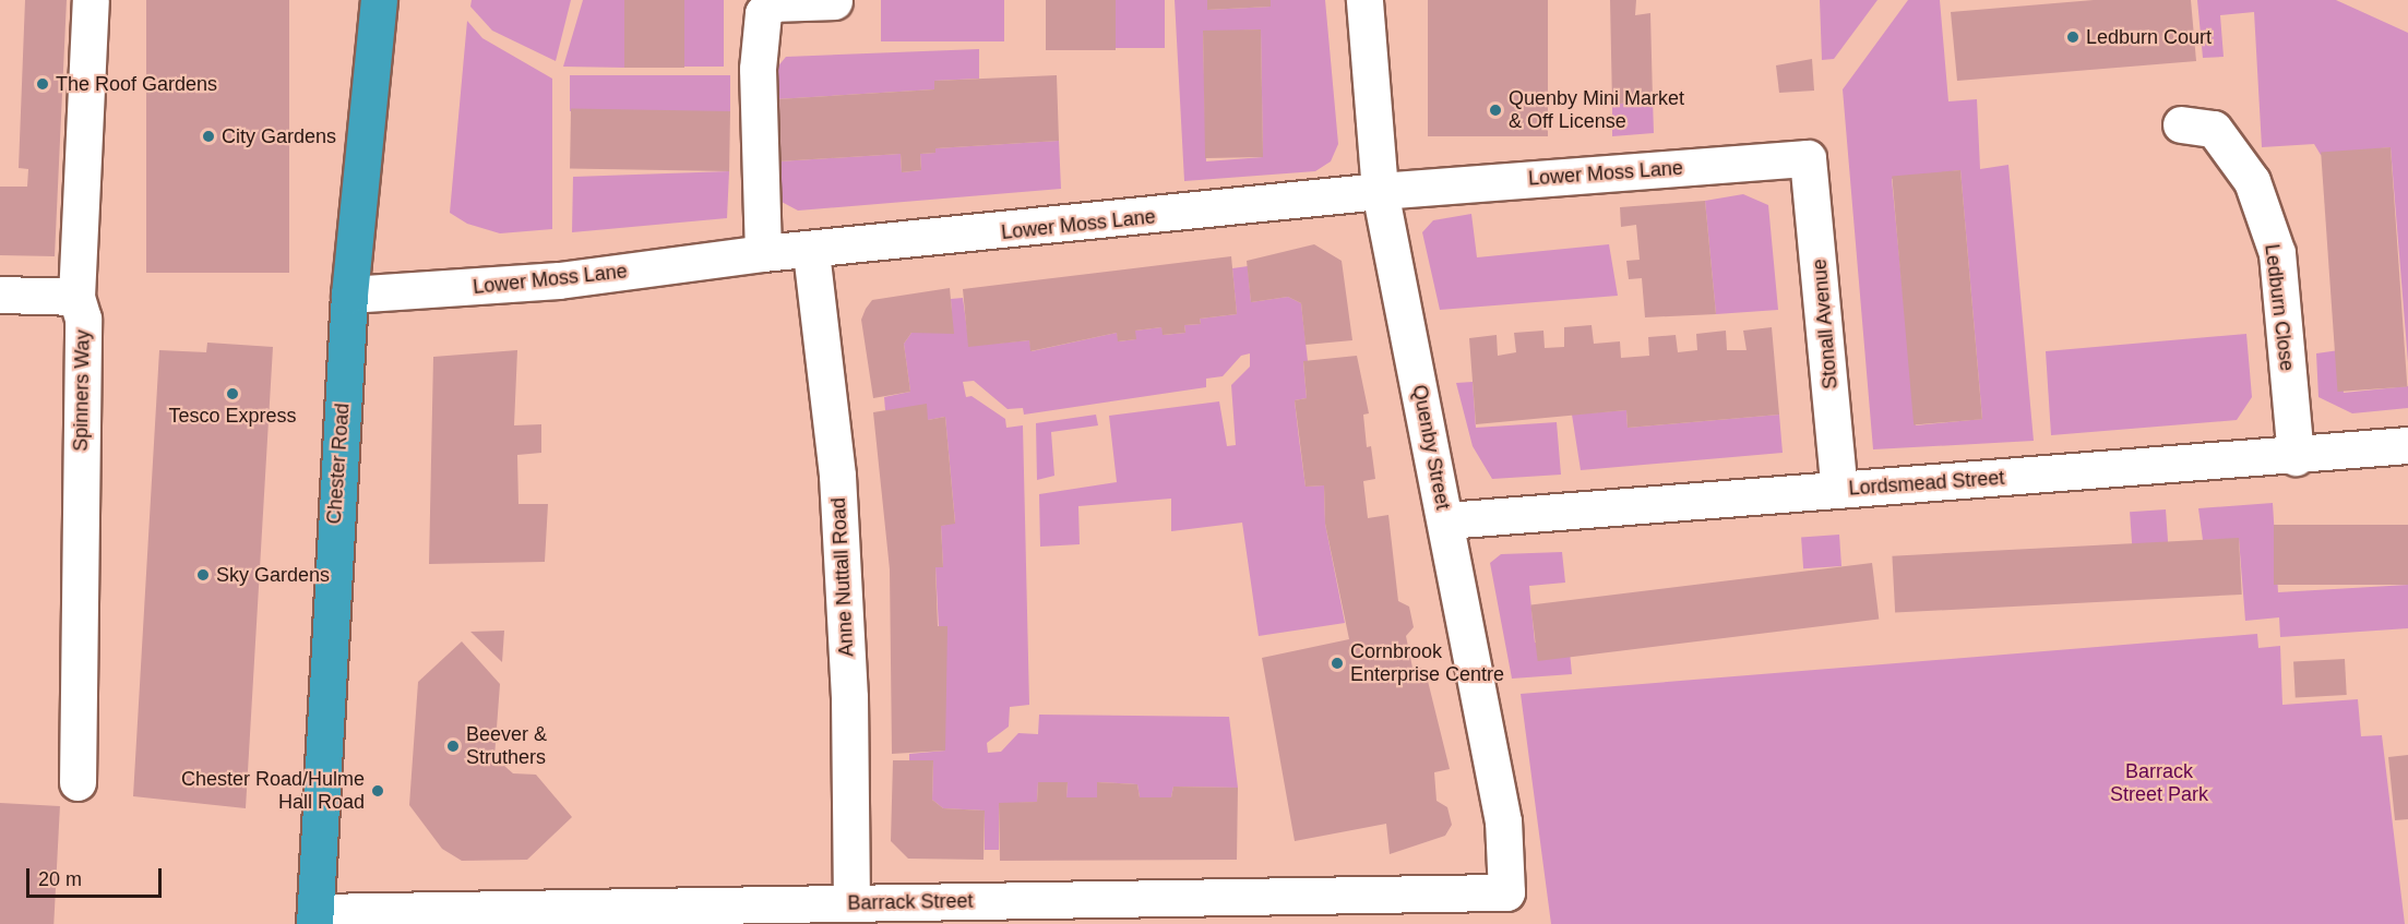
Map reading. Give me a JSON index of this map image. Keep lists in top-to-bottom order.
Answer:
{
  "streets": {
    "highway": ["Chester Road"],
    "street": [
      "Lower Moss Lane",
      "Ledburn Close",
      "Stonall Avenue",
      "Spinners Way",
      "Quenby Street",
      "Lordsmead Street",
      "Anne Nuttall Road",
      "Barrack Street"
    ]
  },
  "crossings": [
    ["Lower Moss Lane", "Stonall Avenue"],
    ["Lower Moss Lane", "Quenby Street"],
    ["Lower Moss Lane", "Chester Road"],
    ["Lower Moss Lane", "Anne Nuttall Road"],
    ["Ledburn Close", "Lordsmead Street"],
    ["Stonall Avenue", "Lordsmead Street"],
    ["Quenby Street", "Lordsmead Street"],
    ["Quenby Street", "Barrack Street"],
    ["Chester Road", "Barrack Street"],
    ["Anne Nuttall Road", "Barrack Street"]
  ],
  "parks": ["Barrack Street Park"],
  "places": [
    "Ledburn Court",
    "The Roof Gardens",
    "Quenby Mini Market & Off License",
    "City Gardens",
    "Tesco Express",
    "Sky Gardens",
    "Cornbrook Enterprise Centre",
    "Beever & Struthers",
    "Chester Road/Hulme Hall Road"
  ],
  "scale_bar": "20 m"
}
